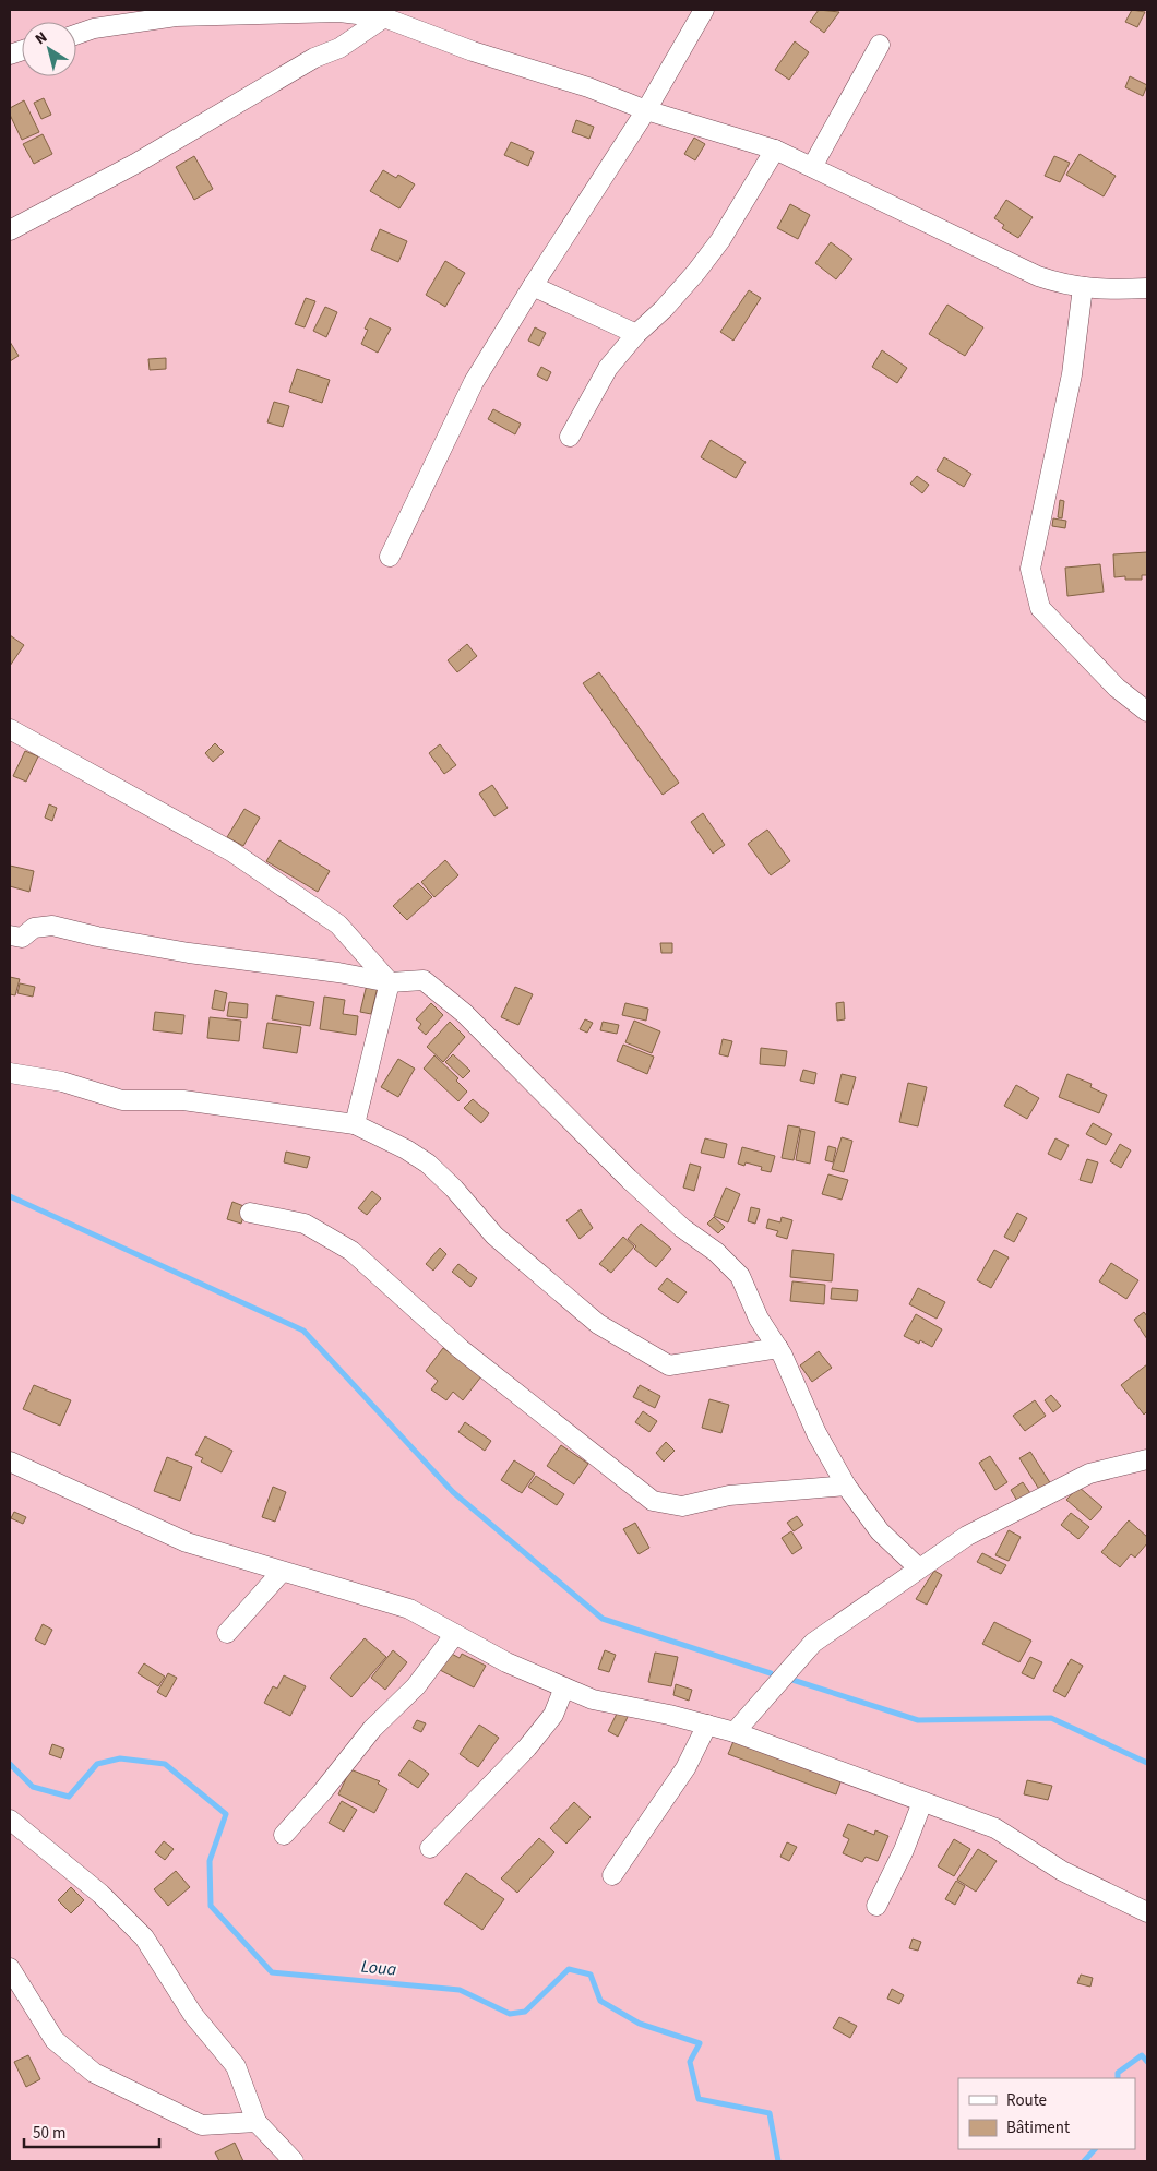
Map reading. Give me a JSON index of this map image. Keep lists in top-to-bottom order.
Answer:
{
  "water": ["Loua"],
  "legend": ["Route", "Bâtiment"],
  "scale_bar": "50 m",
  "north": "top left"
}
